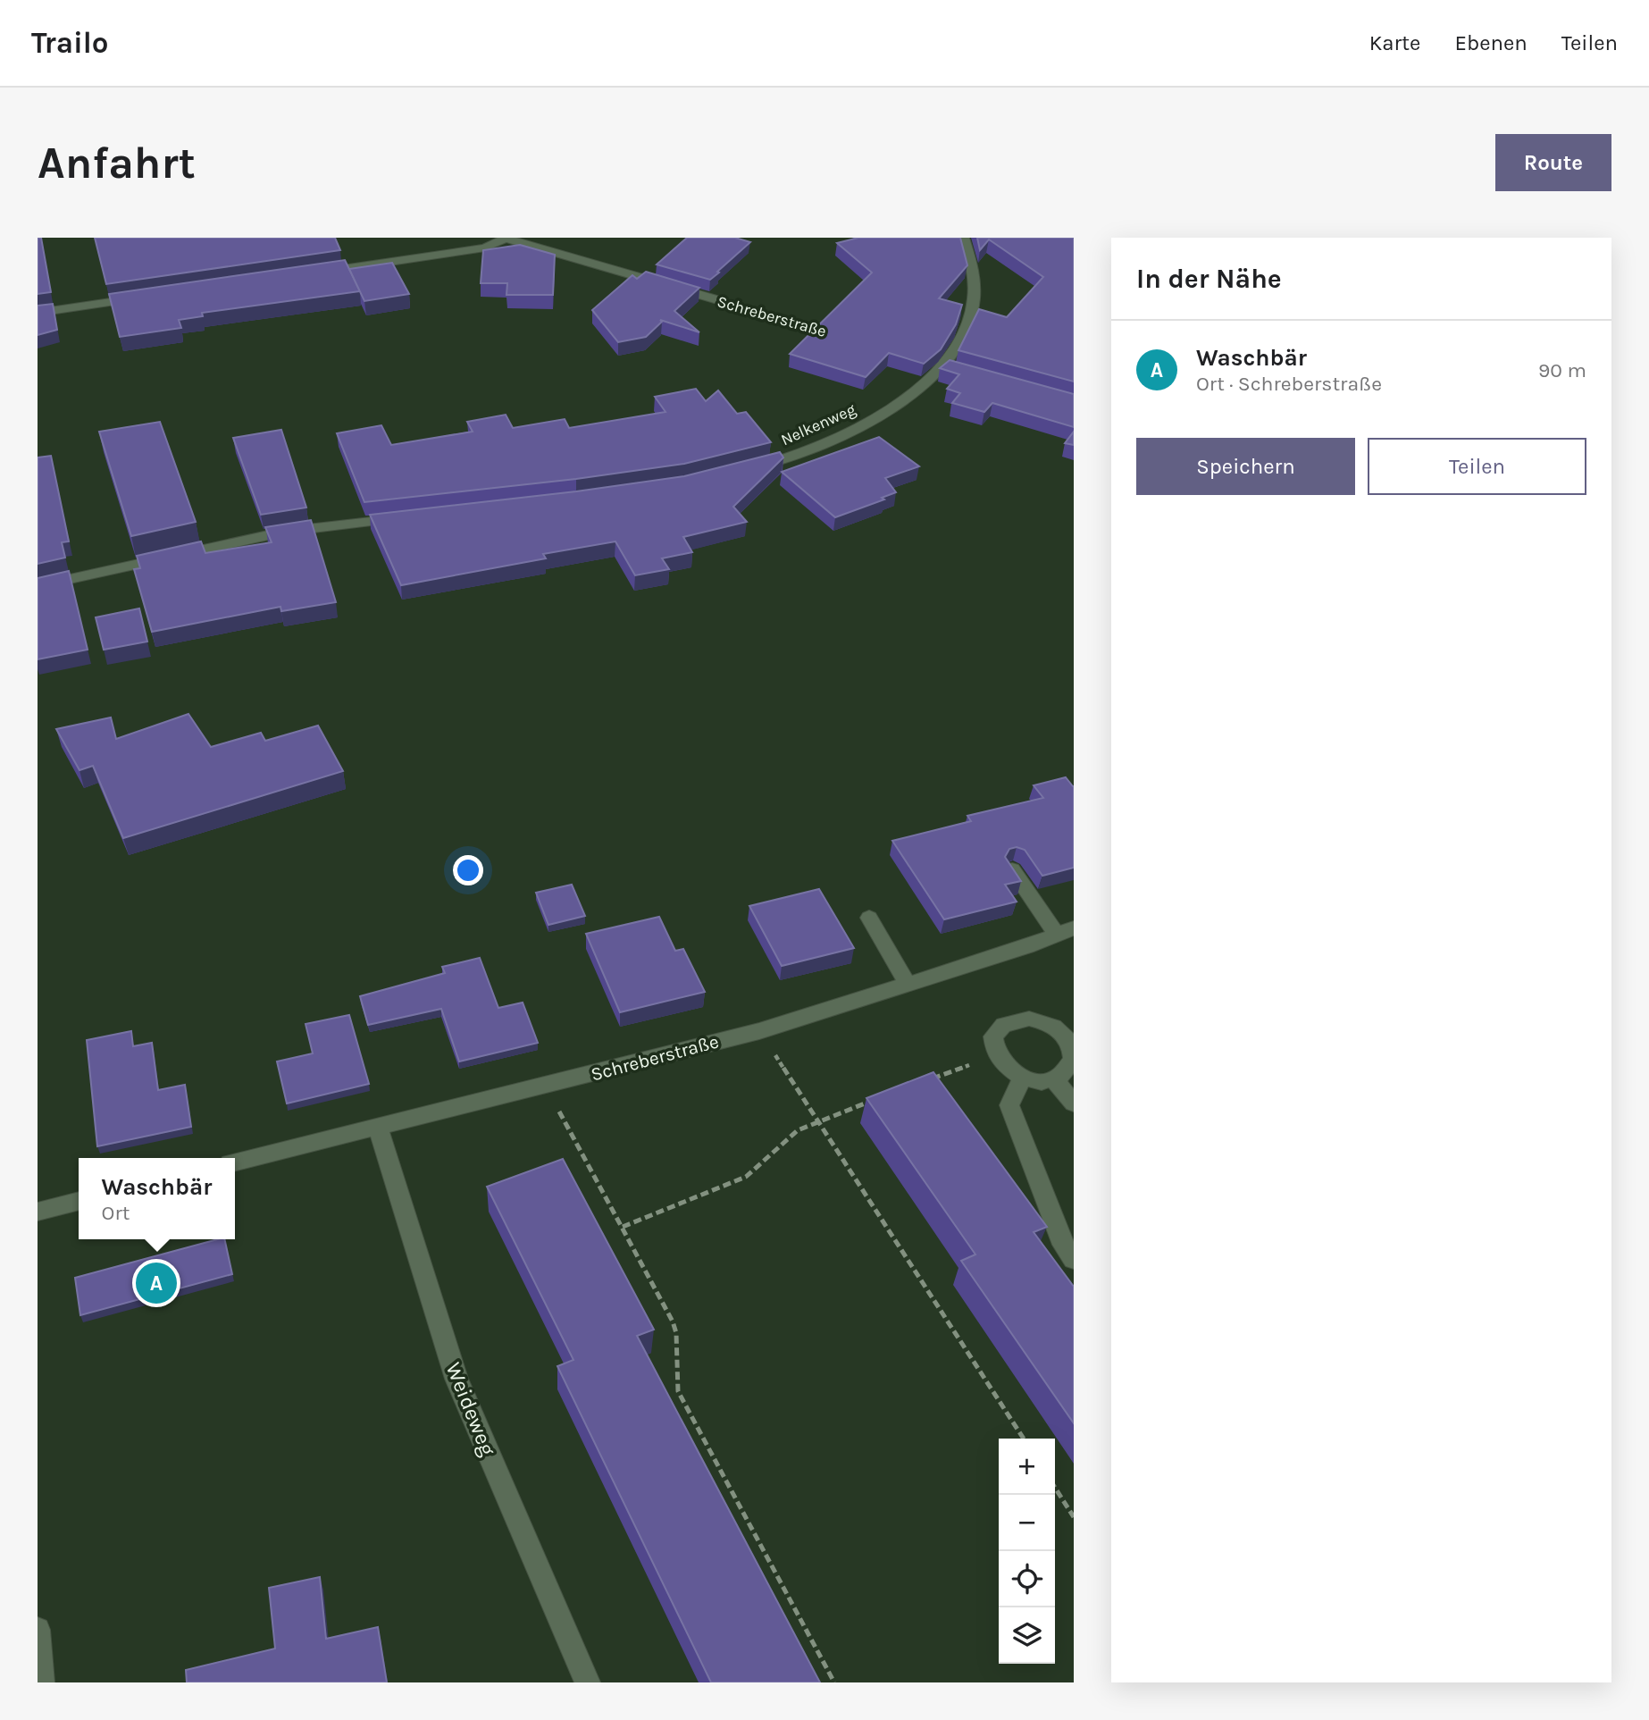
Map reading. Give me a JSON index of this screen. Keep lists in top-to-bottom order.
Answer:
{
  "streets": {
    "street": ["Schreberstraße", "Nelkenweg", "Weideweg"]
  },
  "crossings": [
    ["Schreberstraße", "Weideweg"]
  ],
  "page": {
    "header": "Trailo",
    "nav": ["Karte", "Ebenen", "Teilen"],
    "buttons": [
      "Route",
      ["Speichern", "Teilen"]
    ],
    "title": "Anfahrt",
    "heading": "In der Nähe",
    "list": [
      {
        "mark": "A",
        "name": "Waschbär",
        "note": "Ort · Schreberstraße",
        "value": "90 m"
      }
    ],
    "popup": ["Waschbär", "Ort"],
    "pins": "A",
    "map_buttons": ["+", "−"]
  }
}
